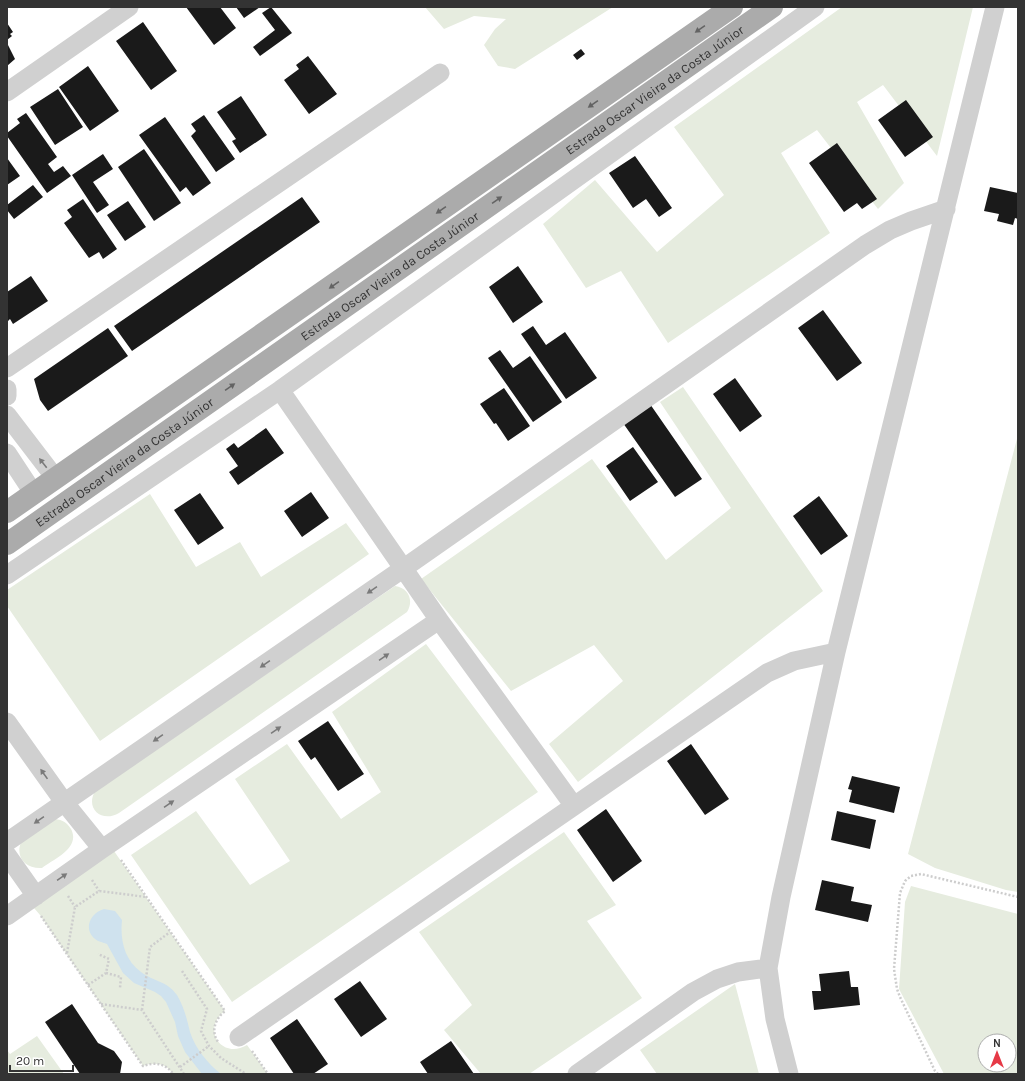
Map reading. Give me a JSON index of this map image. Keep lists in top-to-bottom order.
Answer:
{
  "streets": {
    "main road": ["Estrada Oscar Vieira da Costa Júnior"]
  },
  "scale_bar": "20 m",
  "north": "top"
}
